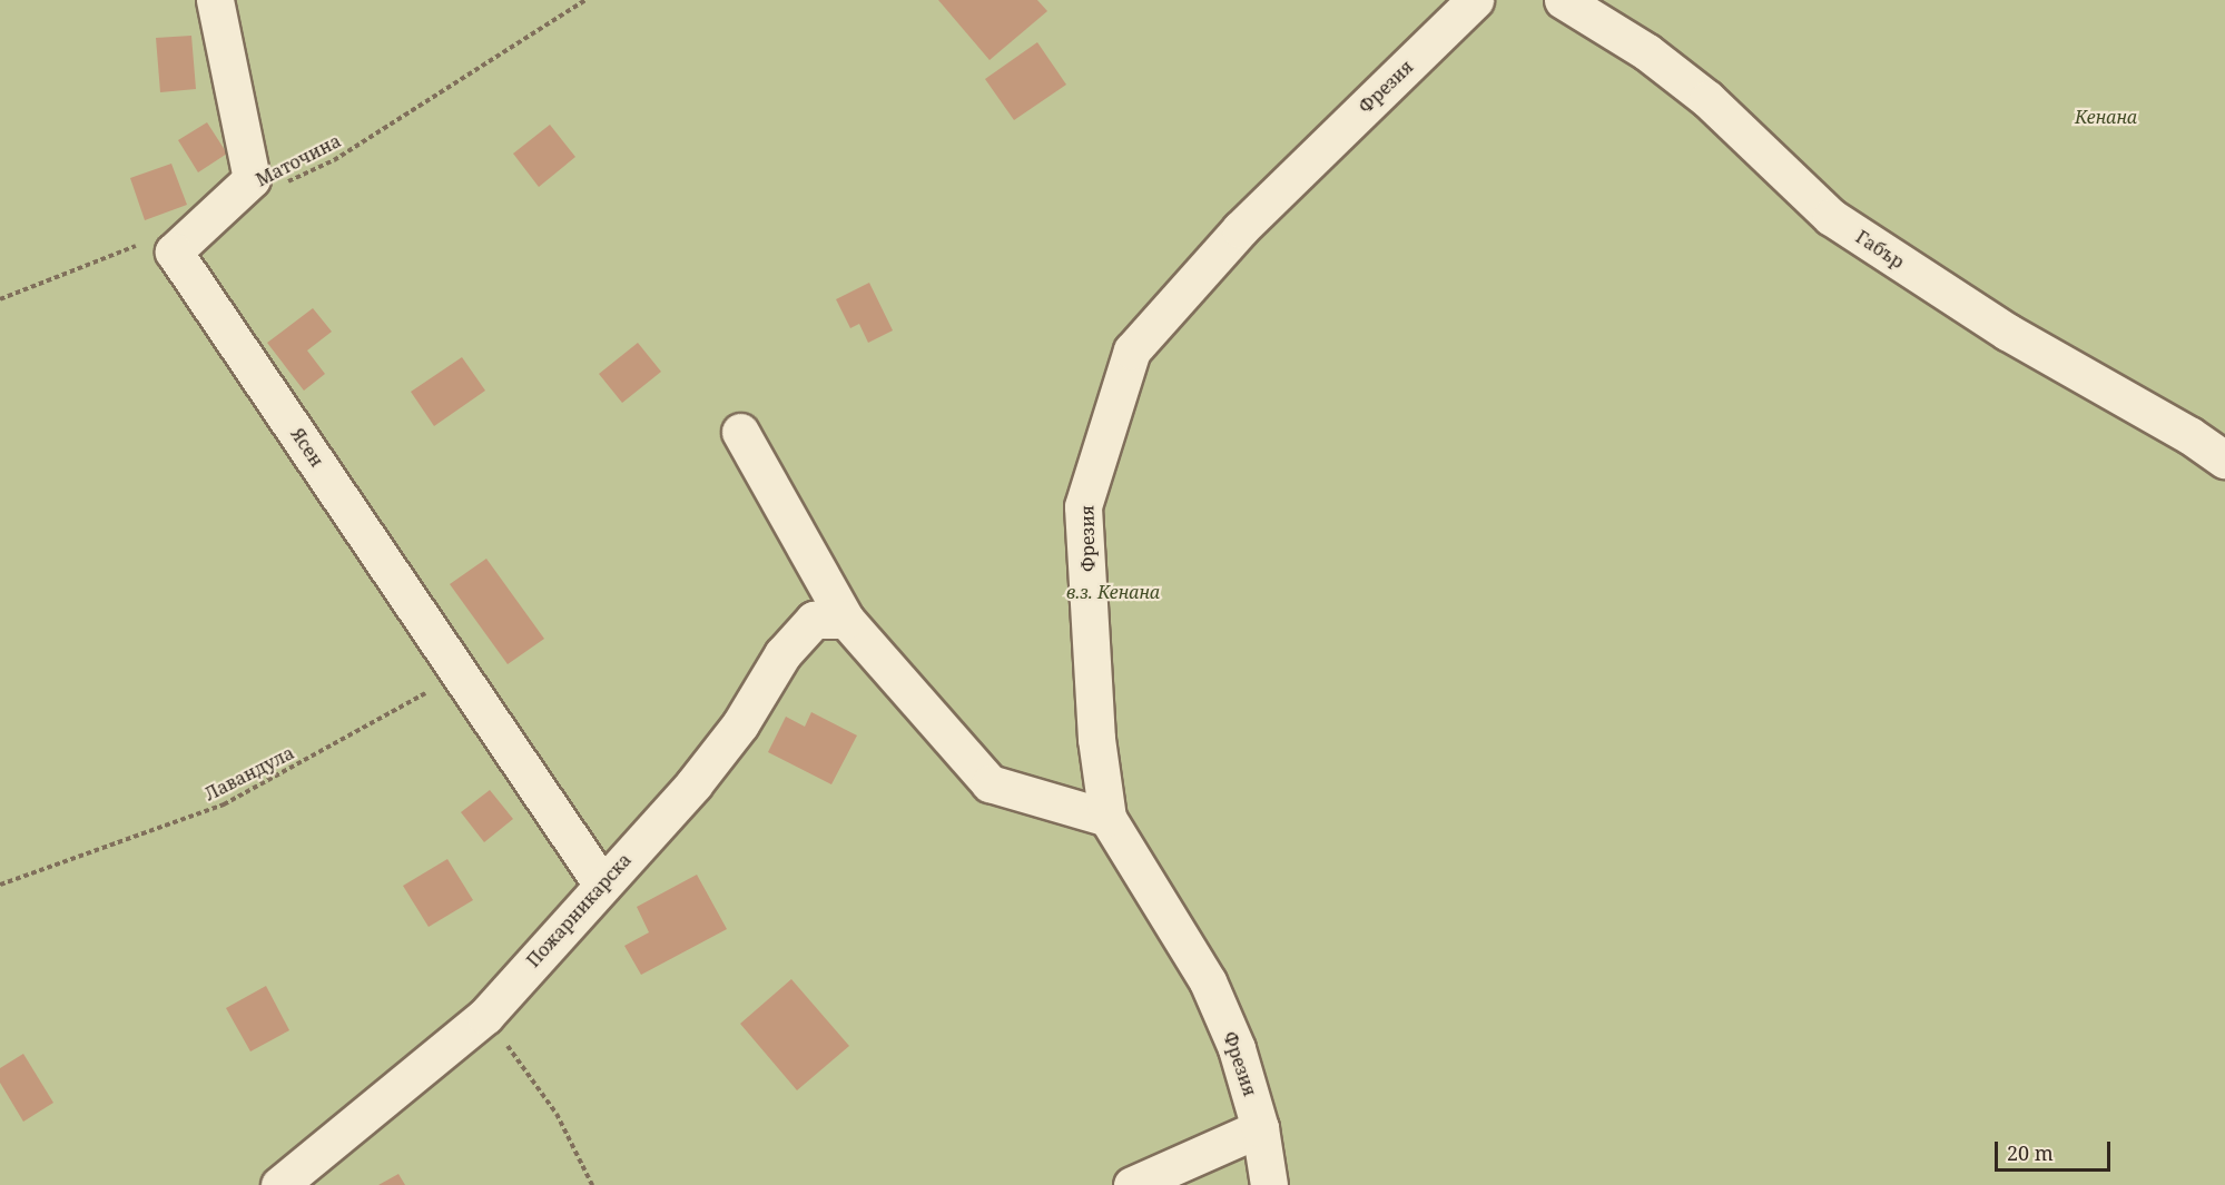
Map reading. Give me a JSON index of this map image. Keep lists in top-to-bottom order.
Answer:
{
  "streets": {
    "street": [
      "Фрезия",
      "Габър",
      "Ясен",
      "Пожарникарска"
    ],
    "path": ["Маточина", "Лавандула"]
  },
  "crossings": [
    ["Ясен", "Лавандула"],
    ["Ясен", "Пожарникарска"]
  ],
  "parks": ["Кенана", "в.з. Кенана"],
  "scale_bar": "20 m"
}
